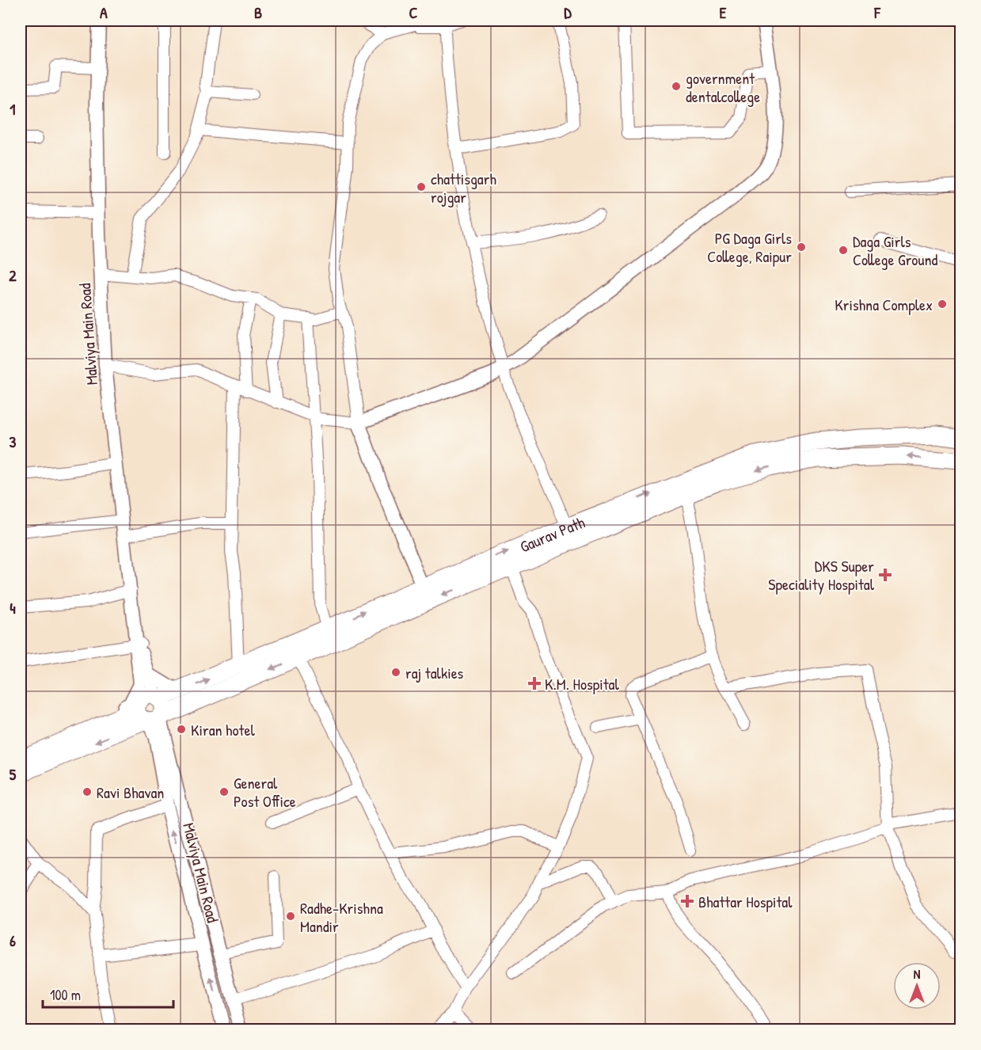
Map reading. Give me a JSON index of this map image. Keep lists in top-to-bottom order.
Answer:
{
  "streets": {
    "main road": ["Gaurav Path"],
    "street": ["Malviya Main Road"]
  },
  "crossings": [
    ["Malviya Main Road", "Gaurav Path"]
  ],
  "places": {
    "other": [
      "government dentalcollege",
      "chattisgarh rojgar",
      "PG Daga Girls College, Raipur",
      "Daga Girls College Ground",
      "Krishna Complex",
      "raj talkies",
      "Kiran hotel",
      "Ravi Bhavan",
      "General Post Office",
      "Radhe-Krishna Mandir"
    ],
    "health": ["DKS Super Speciality Hospital", "K.M. Hospital", "Bhattar Hospital"]
  },
  "scale_bar": "100 m",
  "north": "top",
  "grid": {
    "columns": [
      "A",
      "B",
      "C",
      "D",
      "E",
      "F"
    ],
    "rows": [
      "1",
      "2",
      "3",
      "4",
      "5",
      "6"
    ]
  }
}
